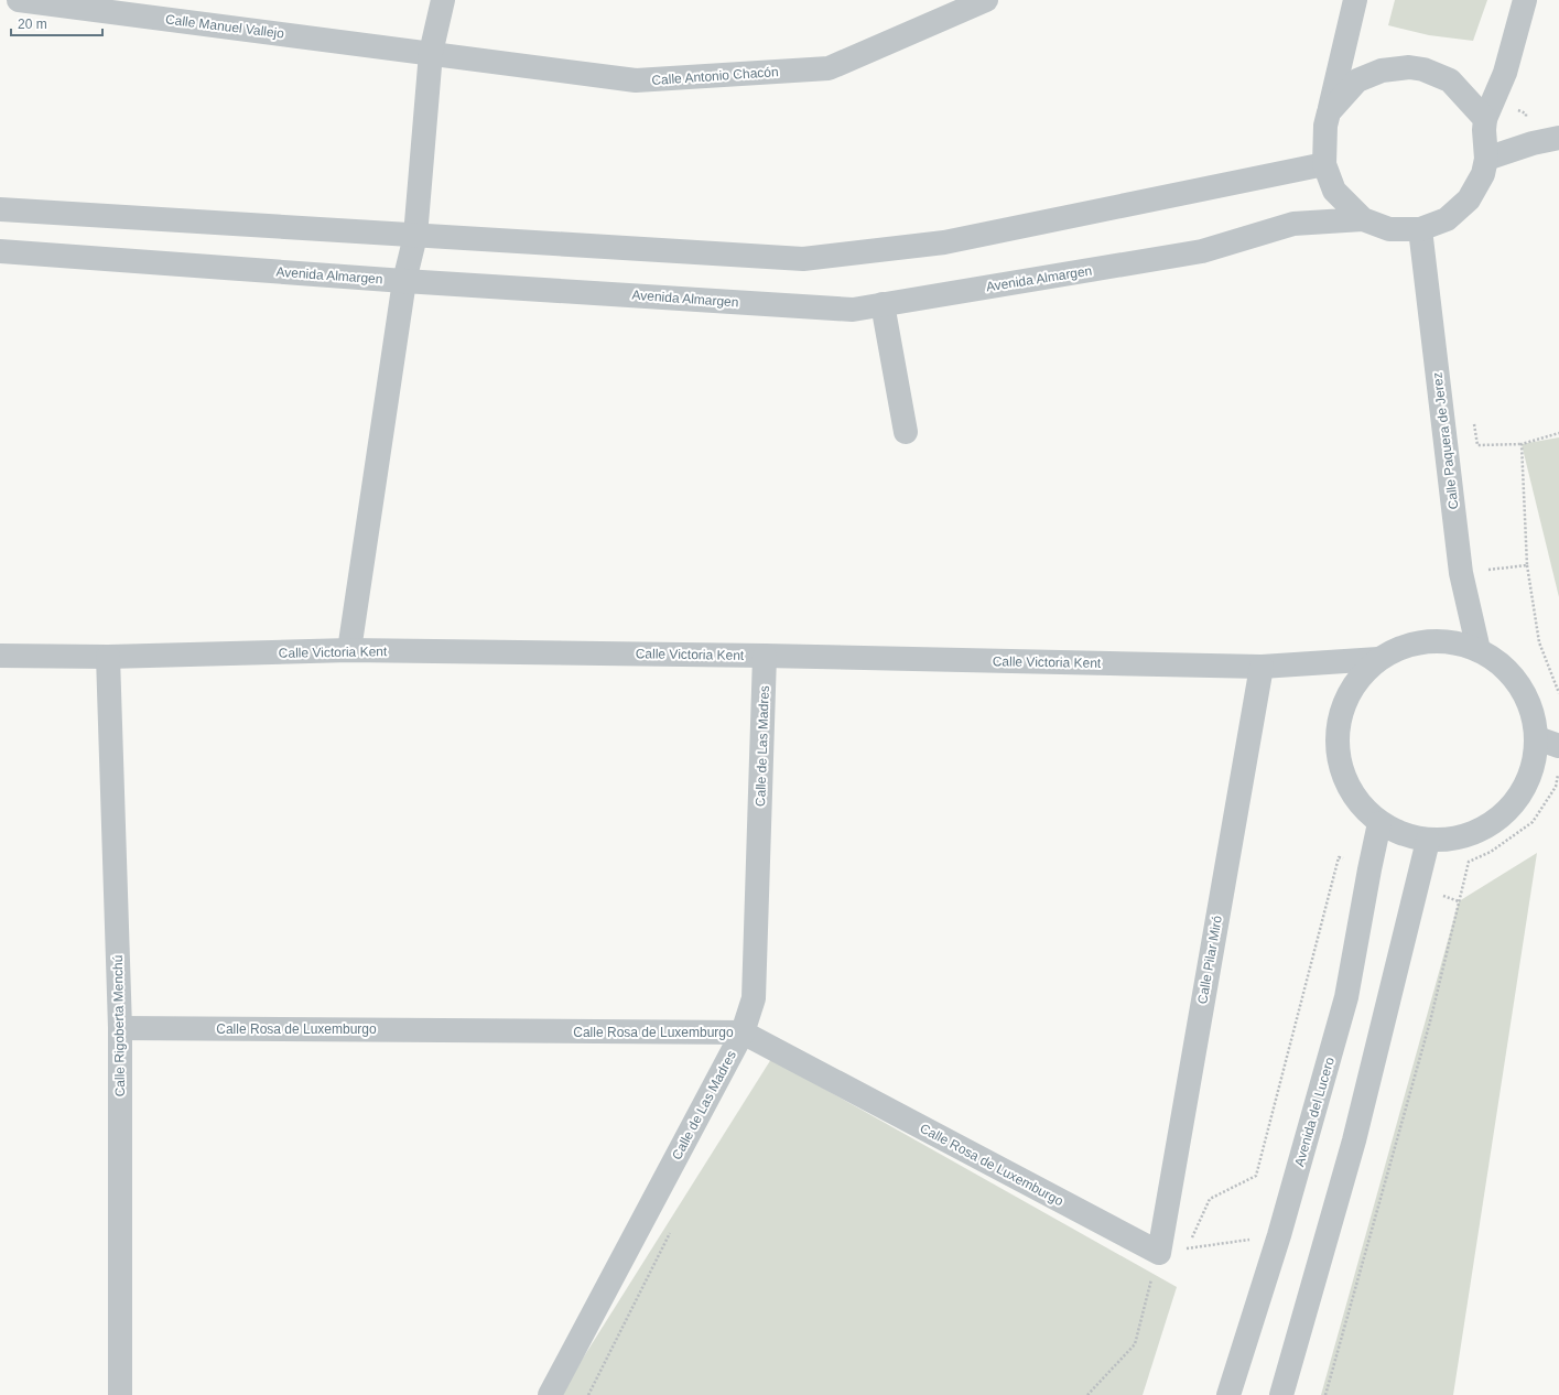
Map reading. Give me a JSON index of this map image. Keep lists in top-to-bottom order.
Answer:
{
  "streets": {
    "street": [
      "Calle Manuel Vallejo",
      "Calle Antonio Chacón",
      "Avenida Almargen",
      "Calle Paquera de Jerez",
      "Calle Victoria Kent",
      "Calle de Las Madres",
      "Calle Pilar Miró",
      "Calle Rigoberta Menchú",
      "Calle Rosa de Luxemburgo",
      "Avenida del Lucero"
    ]
  },
  "crossings": [
    ["Calle Manuel Vallejo", "Calle Antonio Chacón"],
    ["Calle Victoria Kent", "Calle de Las Madres"],
    ["Calle Victoria Kent", "Calle Pilar Miró"],
    ["Calle Victoria Kent", "Calle Rigoberta Menchú"],
    ["Calle de Las Madres", "Calle Rosa de Luxemburgo"],
    ["Calle Pilar Miró", "Calle Rosa de Luxemburgo"],
    ["Calle Rigoberta Menchú", "Calle Rosa de Luxemburgo"]
  ],
  "scale_bar": "20 m"
}
